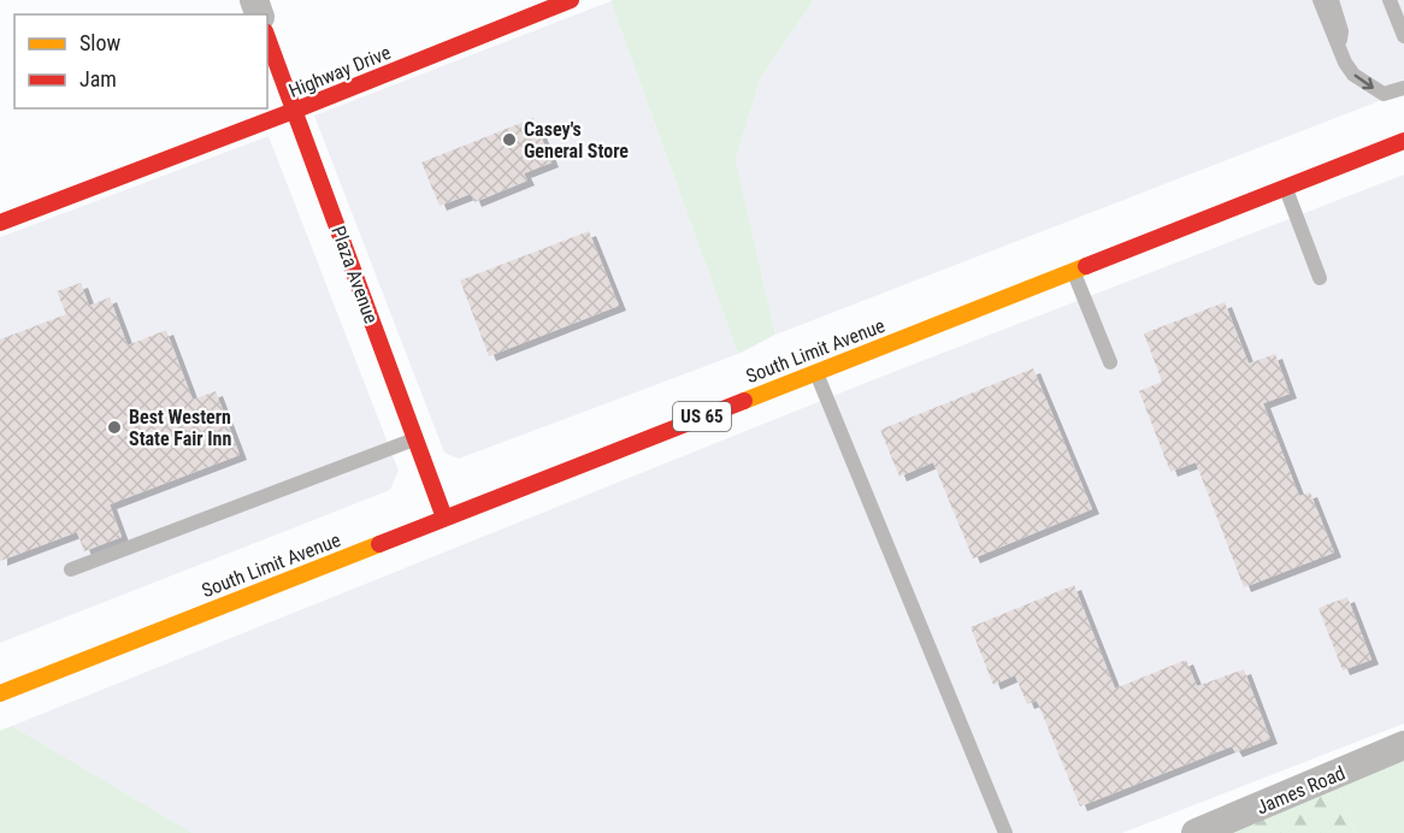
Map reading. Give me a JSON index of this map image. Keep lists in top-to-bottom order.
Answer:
{
  "streets": {
    "main road": [
      "Highway Drive",
      "Plaza Avenue",
      "South Limit Avenue",
      "US 65"
    ],
    "street": ["James Road"]
  },
  "crossings": [
    ["Highway Drive", "Plaza Avenue"],
    ["Plaza Avenue", "South Limit Avenue"]
  ],
  "places": ["Casey's General Store", "Best Western State Fair Inn"],
  "legend": ["Slow", "Jam"]
}
